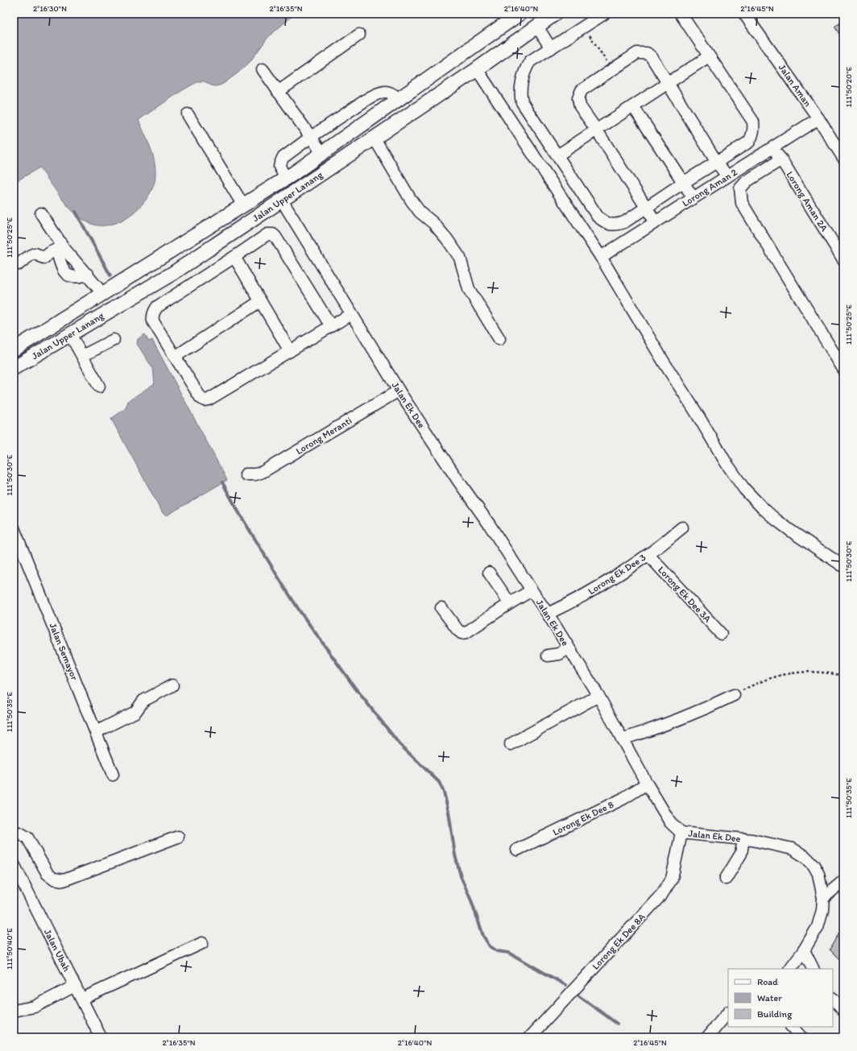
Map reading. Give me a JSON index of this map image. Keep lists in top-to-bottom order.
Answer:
{
  "streets": {
    "main road": ["Jalan Upper Lanang"],
    "street": [
      "Jalan Aman",
      "Lorong Aman 2",
      "Lorong Aman 2A",
      "Jalan Ek Dee",
      "Lorong Meranti",
      "Lorong Ek Dee 3",
      "Lorong Ek Dee 3A",
      "Jalan Semayor",
      "Lorong Ek Dee 8",
      "Lorong Ek Dee 8A",
      "Jalan Ubah"
    ]
  },
  "crossings": [
    ["Jalan Aman", "Lorong Aman 2"],
    ["Lorong Aman 2", "Lorong Aman 2A"],
    ["Jalan Upper Lanang", "Jalan Ek Dee"],
    ["Jalan Ek Dee", "Lorong Meranti"],
    ["Jalan Ek Dee", "Lorong Ek Dee 3"],
    ["Jalan Ek Dee", "Lorong Ek Dee 8"],
    ["Jalan Ek Dee", "Lorong Ek Dee 8A"],
    ["Lorong Ek Dee 3", "Lorong Ek Dee 3A"]
  ],
  "legend": ["Road", "Water", "Building"],
  "coordinates": [
    "2°16'30\"N",
    "2°16'35\"N",
    "2°16'40\"N",
    "2°16'45\"N",
    "111°50'20\"E",
    "111°50'25\"E",
    "111°50'30\"E",
    "111°50'35\"E",
    "111°50'40\"E"
  ]
}
